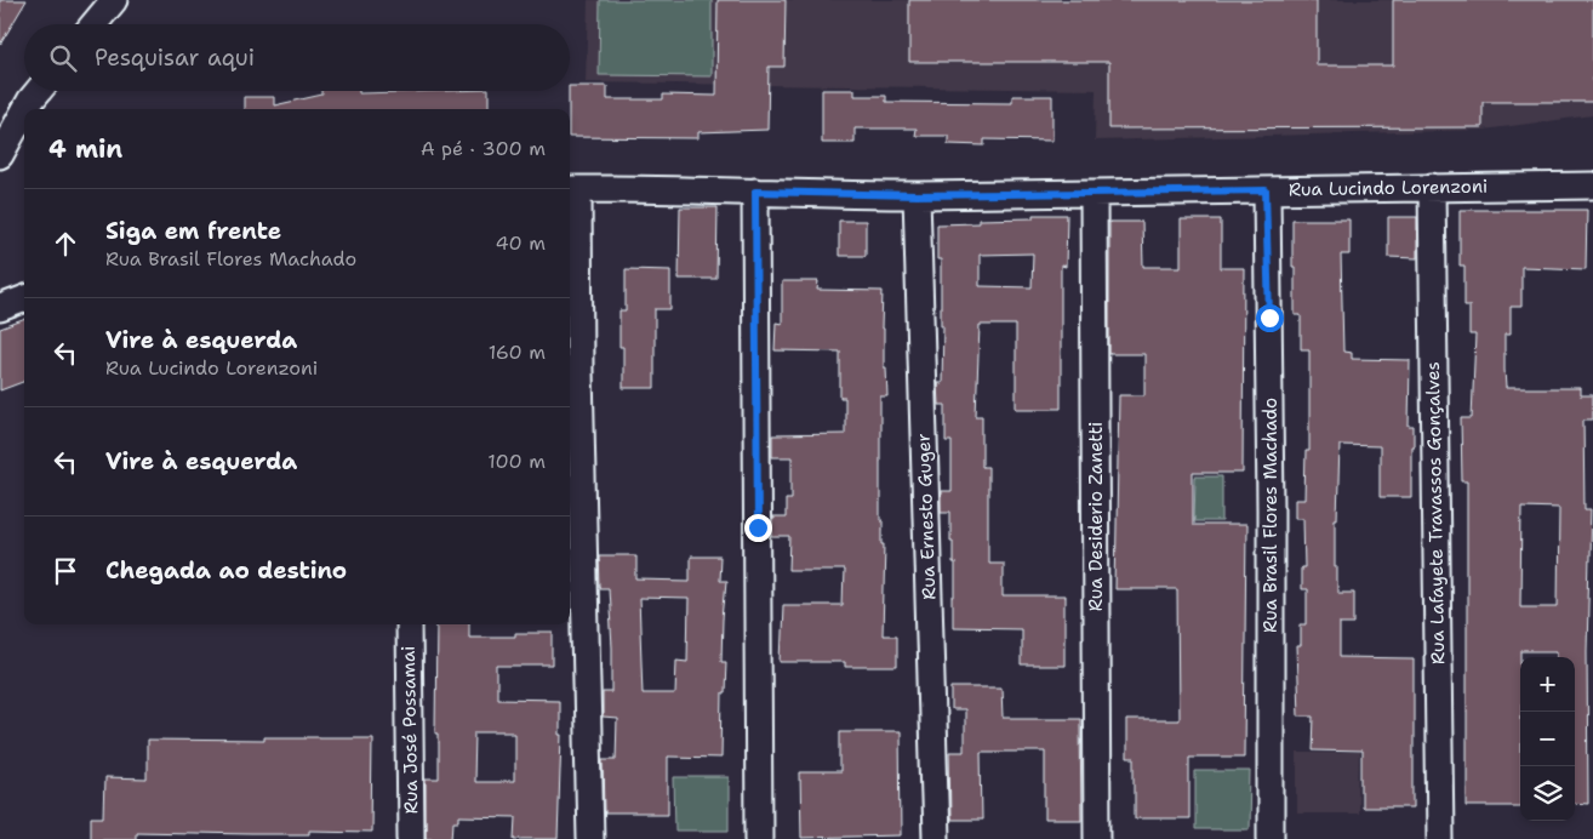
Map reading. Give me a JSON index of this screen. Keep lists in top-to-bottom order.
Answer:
{
  "streets": {
    "street": [
      "Rua Lucindo Lorenzoni",
      "Rua Lafayete Travassos Gonçalves",
      "Rua Brasil Flores Machado",
      "Rua Ernesto Guger",
      "Rua Desiderio Zanetti",
      "Rua José Possamai"
    ]
  },
  "crossings": [
    ["Rua Lucindo Lorenzoni", "Rua Lafayete Travassos Gonçalves"],
    ["Rua Lucindo Lorenzoni", "Rua Brasil Flores Machado"],
    ["Rua Lucindo Lorenzoni", "Rua Ernesto Guger"],
    ["Rua Lucindo Lorenzoni", "Rua Desiderio Zanetti"]
  ],
  "page": {
    "search": "Pesquisar aqui",
    "heading": ["4 min", "A pé · 300 m"],
    "list": [
      ["Siga em frente", "Rua Brasil Flores Machado", "40 m"],
      ["Vire à esquerda", "Rua Lucindo Lorenzoni", "160 m"],
      ["Vire à esquerda", "100 m"],
      "Chegada ao destino"
    ],
    "map_buttons": ["+", "−"]
  }
}
